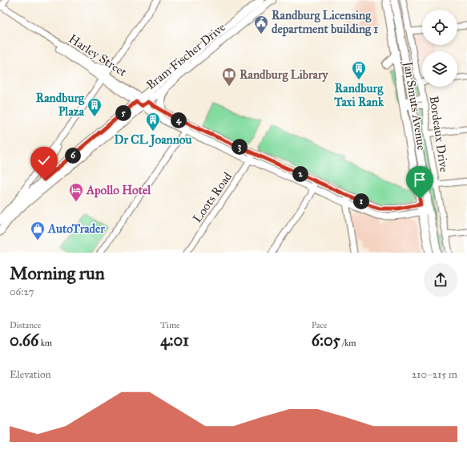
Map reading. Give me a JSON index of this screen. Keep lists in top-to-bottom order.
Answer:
{
  "streets": {
    "main road": ["Bram Fischer Drive", "Jan Smuts Avenue"],
    "street": ["Harley Street", "Bordeaux Drive", "Loots Road"]
  },
  "crossings": [
    ["Harley Street", "Bram Fischer Drive"]
  ],
  "places": {
    "public building": ["Randburg Licensing department building 1"],
    "building": ["Randburg Taxi Rank", "Randburg Plaza", "Dr CL Joannou"],
    "library": ["Randburg Library"],
    "hotel": ["Apollo Hotel"],
    "shop": ["AutoTrader"]
  },
  "page": {
    "pins": [
      "5",
      "4",
      "3",
      "6",
      "2",
      "1"
    ],
    "heading": ["Morning run", "06:27"],
    "stats": [
      ["Distance", "0.66 km"],
      ["Time", "4:01"],
      ["Pace", "6:05 /km"]
    ],
    "chart": ["Elevation", "210–215 m"]
  }
}
